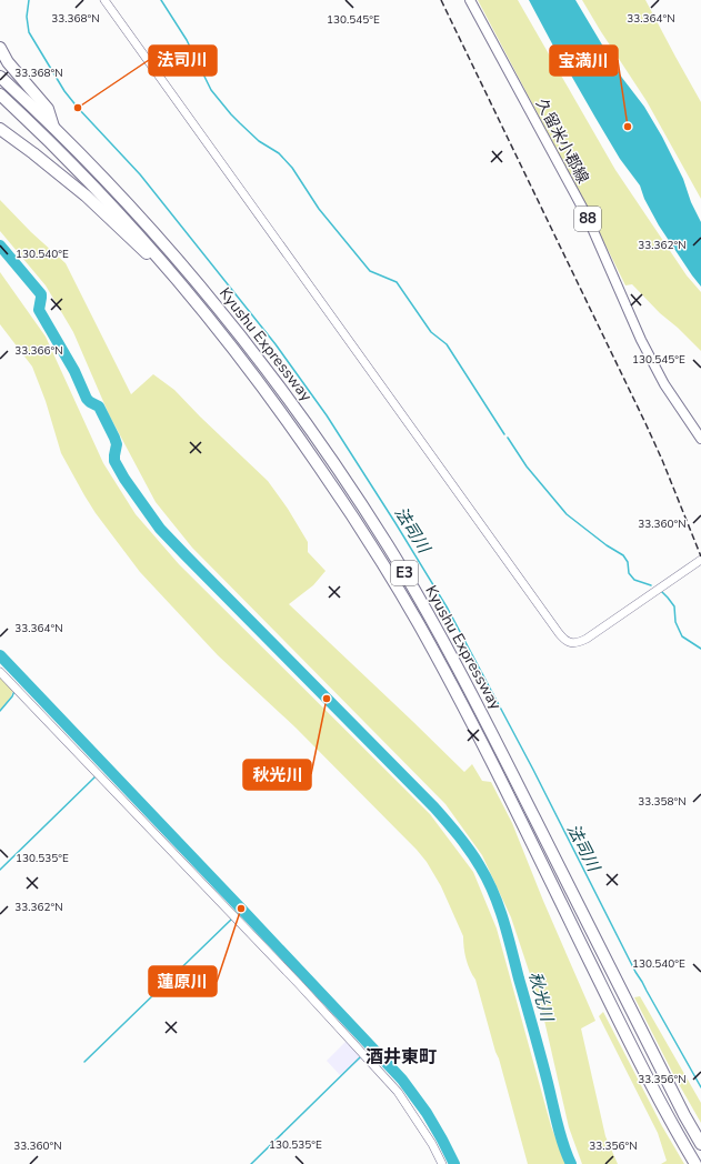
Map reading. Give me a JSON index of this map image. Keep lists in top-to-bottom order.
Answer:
{
  "streets": {
    "highway": ["Kyushu Expressway", "E3"],
    "main road": ["久留米小郡線", "88"]
  },
  "districts": ["酒井東町"],
  "water": ["法司川", "秋光川"],
  "places": [
    "法司川",
    "宝満川",
    "秋光川",
    "蓮原川"
  ],
  "coordinates": [
    "33.368°N",
    "33.364°N",
    "130.545°E",
    "33.362°N",
    "130.540°E",
    "33.366°N",
    "33.360°N",
    "33.358°N",
    "130.535°E",
    "33.356°N"
  ]
}
